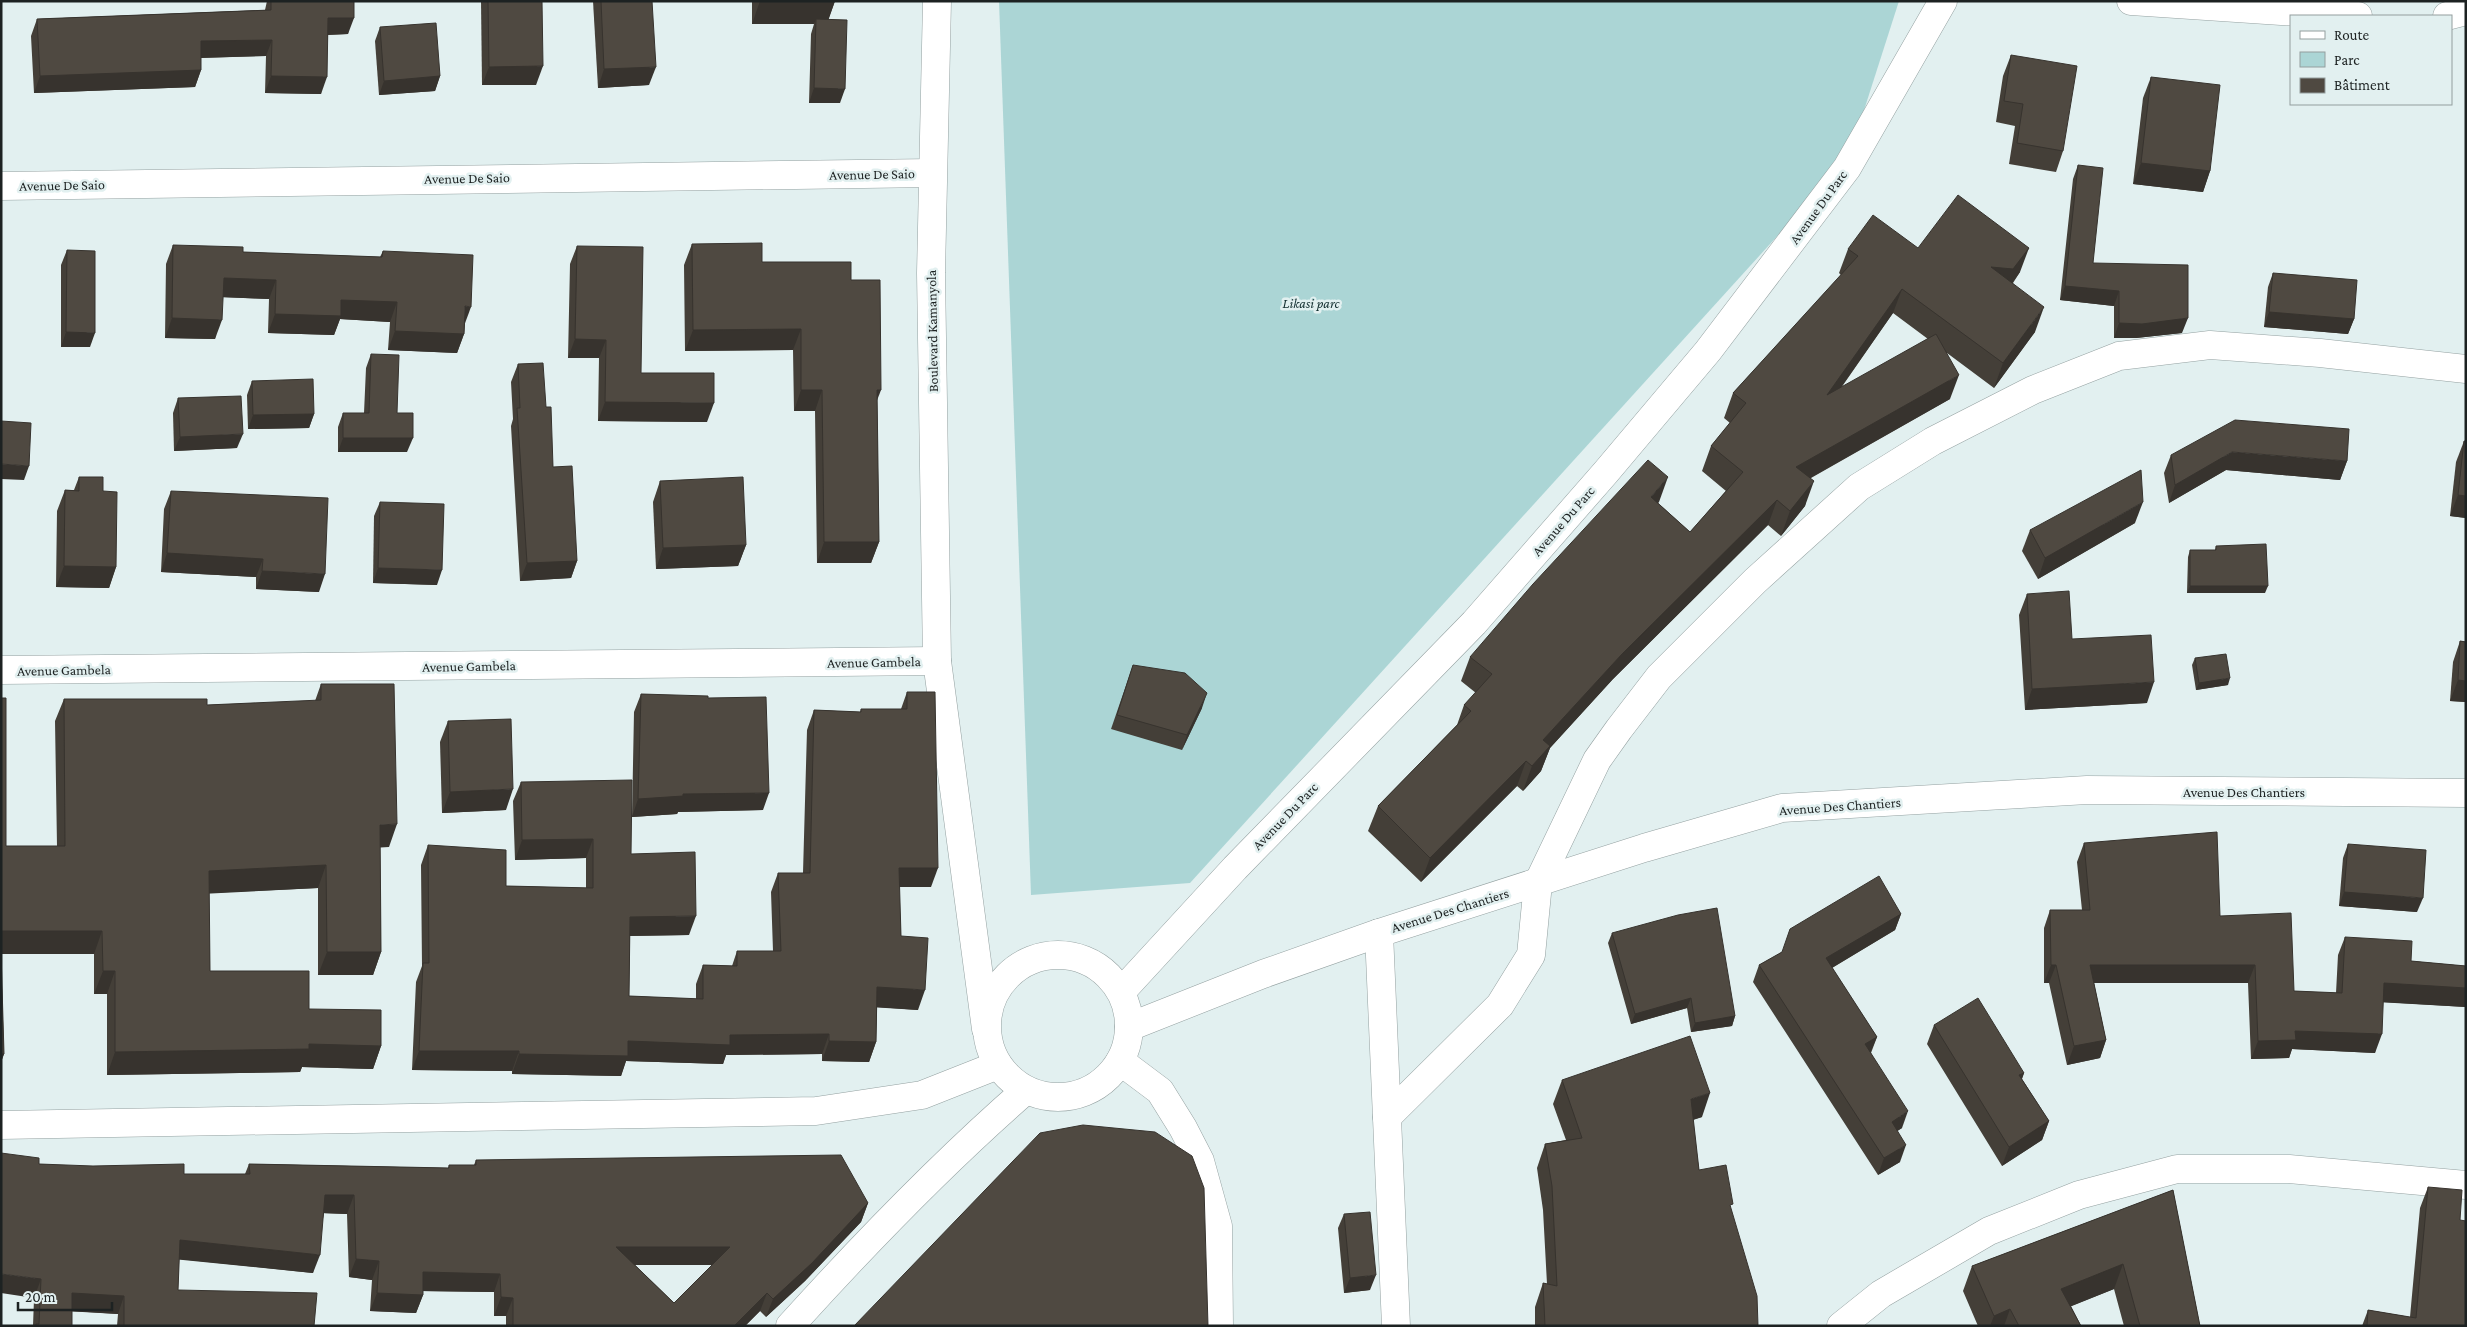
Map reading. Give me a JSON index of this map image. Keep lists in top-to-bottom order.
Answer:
{
  "streets": {
    "street": [
      "Avenue De Saio",
      "Avenue Du Parc",
      "Boulevard Kamanyola",
      "Avenue Gambela",
      "Avenue Des Chantiers"
    ]
  },
  "crossings": [
    ["Avenue De Saio", "Boulevard Kamanyola"],
    ["Avenue Du Parc", "Boulevard Kamanyola"],
    ["Avenue Du Parc", "Avenue Des Chantiers"],
    ["Boulevard Kamanyola", "Avenue Gambela"],
    ["Boulevard Kamanyola", "Avenue Des Chantiers"]
  ],
  "parks": ["Likasi parc"],
  "legend": ["Route", "Parc", "Bâtiment"],
  "scale_bar": "20 m"
}
